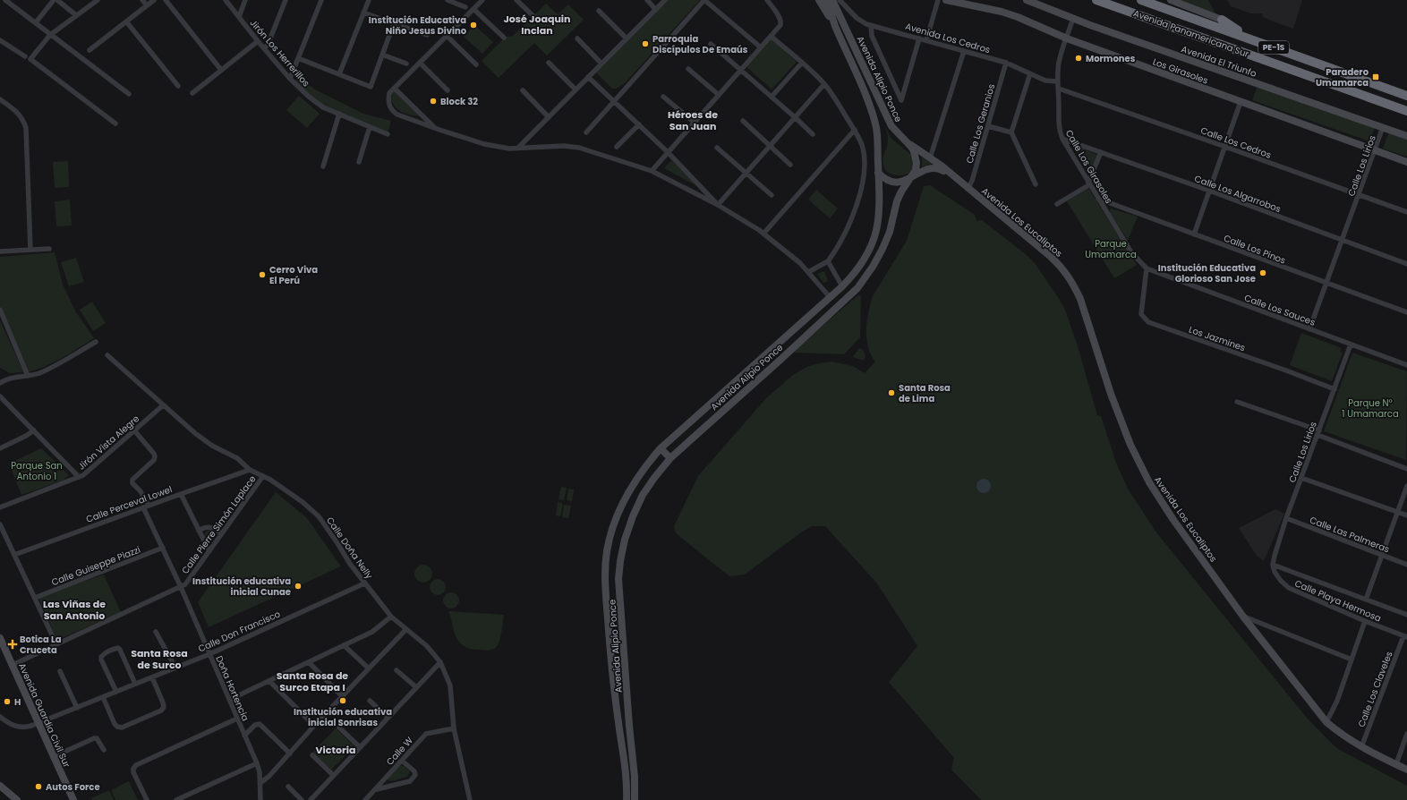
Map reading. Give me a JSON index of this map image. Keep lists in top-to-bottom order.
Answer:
{
  "streets": {
    "highway": ["Avenida Panamericana Sur", "PE-1S"],
    "main road": [
      "Avenida El Triunfo",
      "Los Girasoles",
      "Avenida Alipio Ponce",
      "Avenida Los Eucaliptos",
      "Avenida Guardia Civil Sur"
    ],
    "street": [
      "Avenida Los Cedros",
      "Jirón Los Herrerillos",
      "Calle Los Geranios",
      "Calle Los Cedros",
      "Calle Los Lirios",
      "Calle Los Girasoles",
      "Calle Los Algarrobos",
      "Calle Los Pinos",
      "Calle Los Sauces",
      "Los Jazmines",
      "Jirón Vista Alegre",
      "Calle Perceval Lowel",
      "Calle Pierre Simón Laplace",
      "Calle Las Palmeras",
      "Calle Doña Nelly",
      "Calle Guiseppe Piazzi",
      "Calle Playa Hermosa",
      "Calle Don Francisco",
      "Doña Hortencia",
      "Calle Los Claveles",
      "Calle W"
    ]
  },
  "crossings": [
    ["Avenida Los Cedros", "Calle Los Geranios"],
    ["Avenida Los Cedros", "Calle Los Girasoles"],
    ["Avenida El Triunfo", "Calle Los Lirios"],
    ["Avenida El Triunfo", "Calle Los Girasoles"],
    ["Los Girasoles", "Calle Los Lirios"],
    ["Los Girasoles", "Calle Los Girasoles"],
    ["Avenida Alipio Ponce", "Avenida Los Eucaliptos"],
    ["Calle Los Geranios", "Avenida Los Eucaliptos"],
    ["Calle Los Cedros", "Calle Los Lirios"],
    ["Calle Los Cedros", "Calle Los Girasoles"],
    ["Calle Los Lirios", "Calle Los Algarrobos"],
    ["Calle Los Lirios", "Calle Los Pinos"],
    ["Calle Los Lirios", "Calle Los Sauces"],
    ["Calle Los Lirios", "Los Jazmines"],
    ["Calle Los Lirios", "Calle Las Palmeras"],
    ["Calle Los Lirios", "Calle Playa Hermosa"],
    ["Calle Los Girasoles", "Calle Los Algarrobos"],
    ["Calle Los Girasoles", "Calle Los Pinos"],
    ["Calle Los Girasoles", "Calle Los Sauces"],
    ["Calle Los Girasoles", "Los Jazmines"],
    ["Avenida Los Eucaliptos", "Calle Los Claveles"],
    ["Calle Los Sauces", "Los Jazmines"],
    ["Jirón Vista Alegre", "Calle Doña Nelly"],
    ["Jirón Vista Alegre", "Doña Hortencia"],
    ["Calle Perceval Lowel", "Calle Doña Nelly"],
    ["Calle Perceval Lowel", "Doña Hortencia"],
    ["Calle Pierre Simón Laplace", "Calle Doña Nelly"],
    ["Calle Pierre Simón Laplace", "Doña Hortencia"],
    ["Calle Pierre Simón Laplace", "Avenida Guardia Civil Sur"],
    ["Calle Doña Nelly", "Calle Don Francisco"],
    ["Calle Doña Nelly", "Calle W"],
    ["Calle Guiseppe Piazzi", "Doña Hortencia"],
    ["Calle Playa Hermosa", "Calle Los Claveles"],
    ["Calle Don Francisco", "Doña Hortencia"],
    ["Calle Don Francisco", "Avenida Guardia Civil Sur"]
  ],
  "districts": [
    "José Joaquin Inclan",
    "Héroes de San Juan",
    "Las Viñas de San Antonio",
    "Santa Rosa de Surco",
    "Santa Rosa de Surco Etapa I",
    "Victoria"
  ],
  "parks": ["Parque Umamarca", "Parque N° 1 Umamarca", "Parque San Antonio 1"],
  "places": {
    "other": [
      "Institución Educativa Niño Jesus Divino",
      "Parroquia Discípulos De Emaús",
      "Mormones",
      "Block 32",
      "Institución Educativa Glorioso San Jose",
      "Cerro Viva El Perú",
      "Santa Rosa de Lima",
      "Institución educativa inicial Cunae",
      "Institución educativa inicial Sonrisas",
      "H",
      "Autos Force"
    ],
    "transit": ["Paradero Umamarca"],
    "health": ["Botica La Cruceta"]
  }
}
